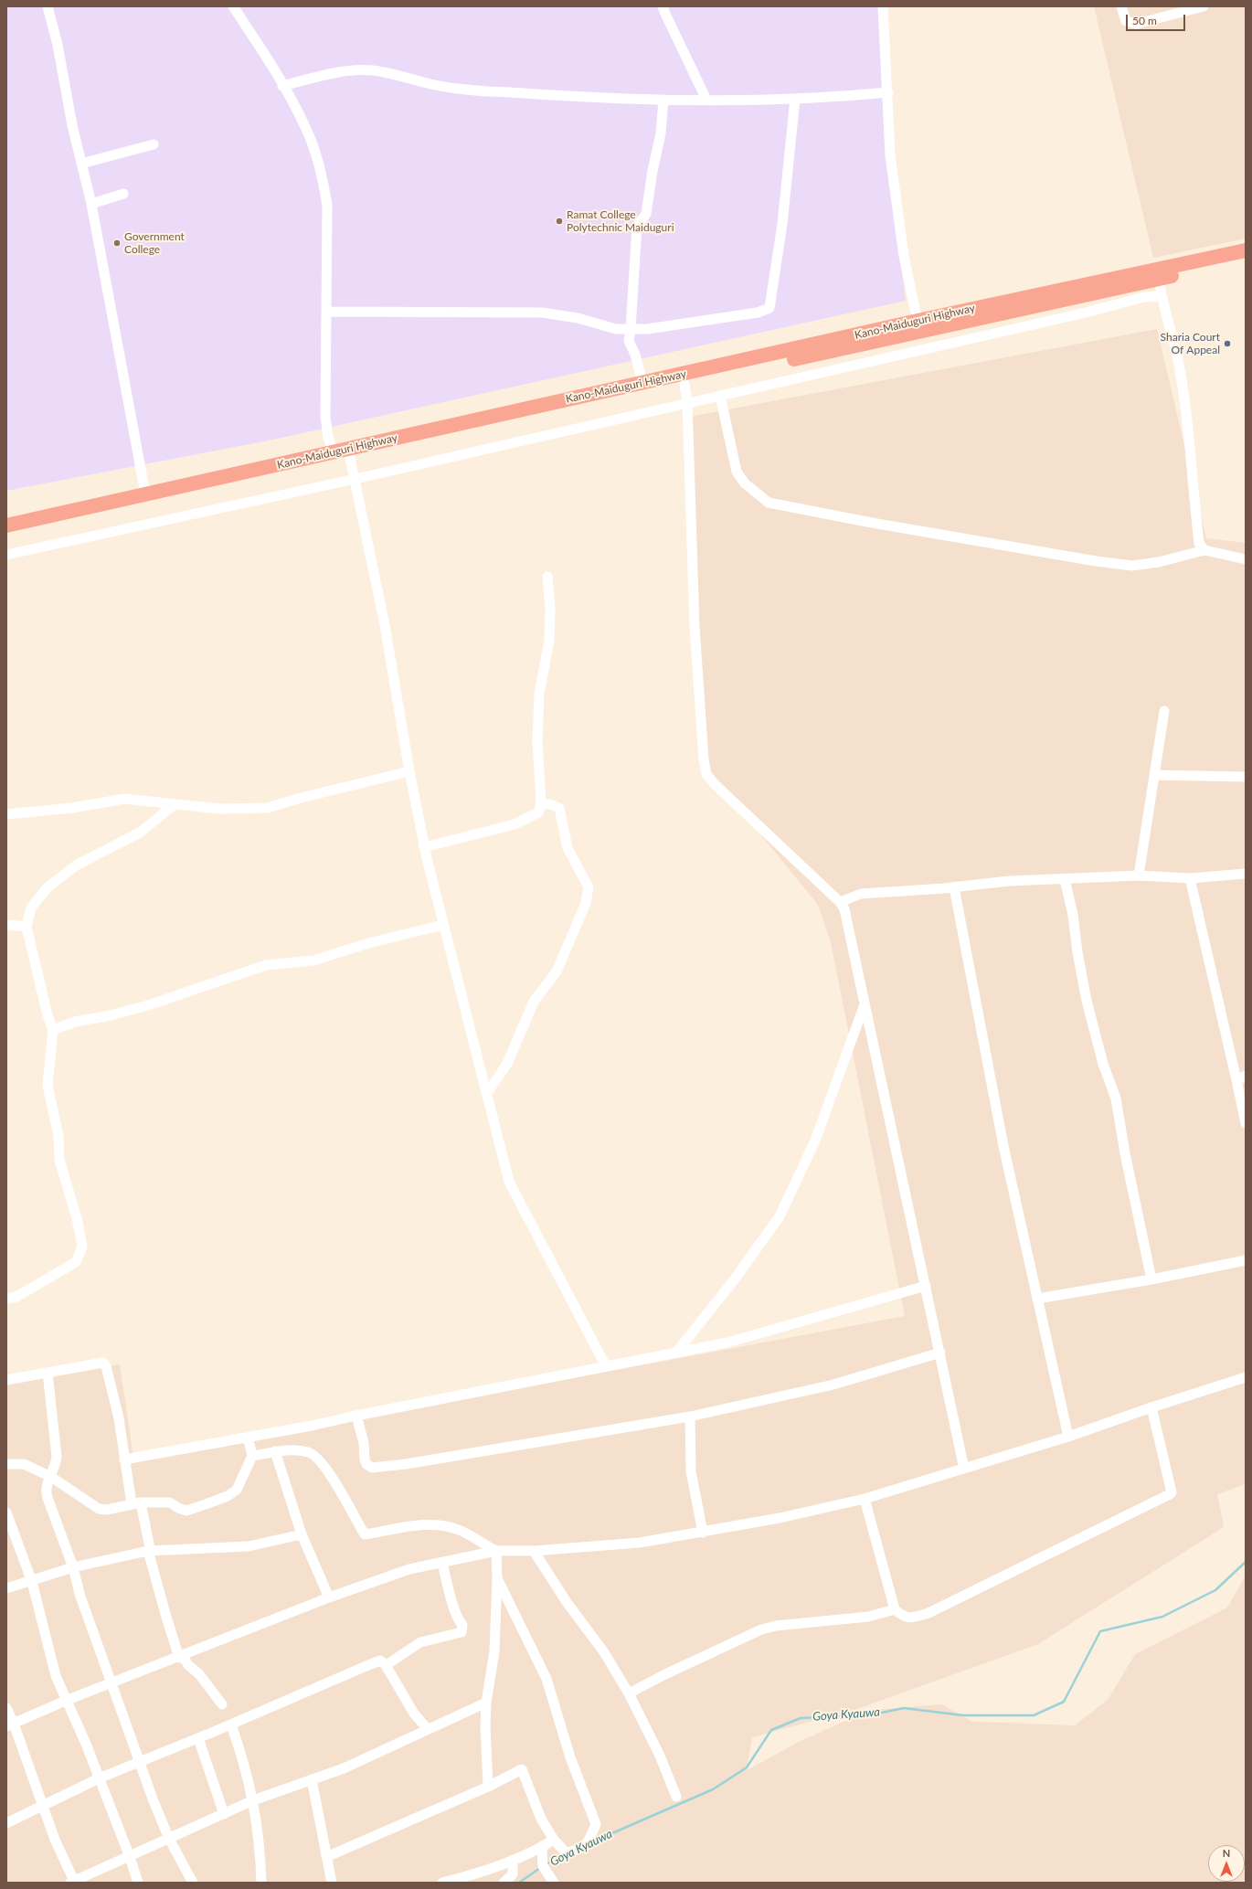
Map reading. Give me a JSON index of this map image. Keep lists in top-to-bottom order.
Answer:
{
  "streets": {
    "highway": ["Kano-Maiduguri Highway"]
  },
  "water": ["Goya Kyauwa"],
  "places": ["Ramat College Polytechnic Maiduguri", "Government College", "Sharia Court Of Appeal"],
  "scale_bar": "50 m",
  "north": "top"
}
